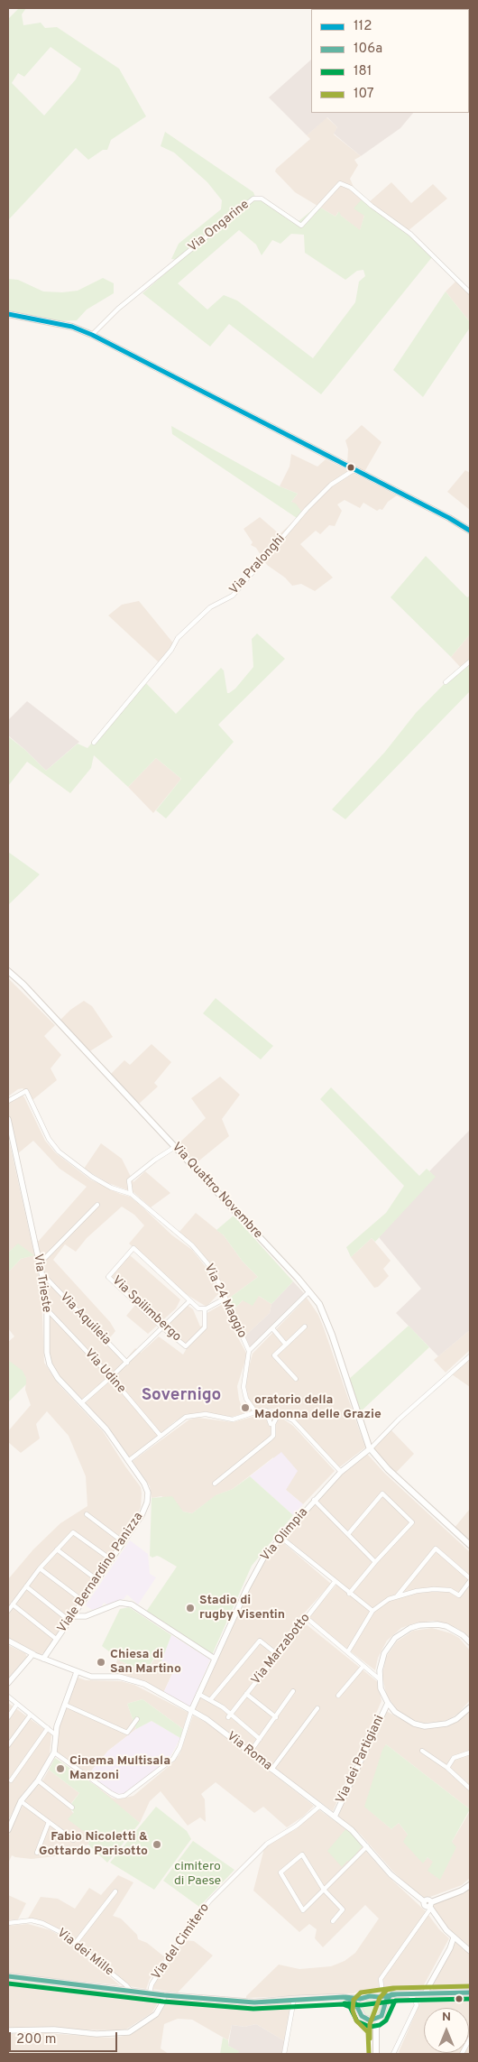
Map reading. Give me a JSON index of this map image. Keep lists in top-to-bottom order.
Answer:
{
  "streets": {
    "main road": ["Via Quattro Novembre"],
    "street": [
      "Via Ongarine",
      "Via Pralonghi",
      "Via Trieste",
      "Via 24 Maggio",
      "Via Spilimbergo",
      "Via Aquileia",
      "Via Udine",
      "Via Olimpia",
      "Viale Bernardino Panizza",
      "Via Marzabotto",
      "Via Roma",
      "Via dei Partigiani",
      "Via del Cimitero",
      "Via dei Mille"
    ]
  },
  "crossings": [
    ["Via Quattro Novembre", "Via Olimpia"],
    ["Via Trieste", "Via Aquileia"],
    ["Via Trieste", "Via Udine"],
    ["Via Trieste", "Viale Bernardino Panizza"],
    ["Via Olimpia", "Via Roma"],
    ["Viale Bernardino Panizza", "Via Roma"],
    ["Via Roma", "Via dei Partigiani"],
    ["Via Roma", "Via del Cimitero"]
  ],
  "districts": ["Sovernigo"],
  "parks": ["cimitero di Paese"],
  "places": [
    "oratorio della Madonna delle Grazie",
    "Stadio di rugby Visentin",
    "Chiesa di San Martino",
    "Cinema Multisala Manzoni",
    "Fabio Nicoletti & Gottardo Parisotto"
  ],
  "lines": [
    "transit line 112",
    "transit line 106a",
    "transit line 181",
    "transit line 107"
  ],
  "legend": [
    "112",
    "106a",
    "181",
    "107"
  ],
  "scale_bar": "200 m",
  "north": "top"
}
